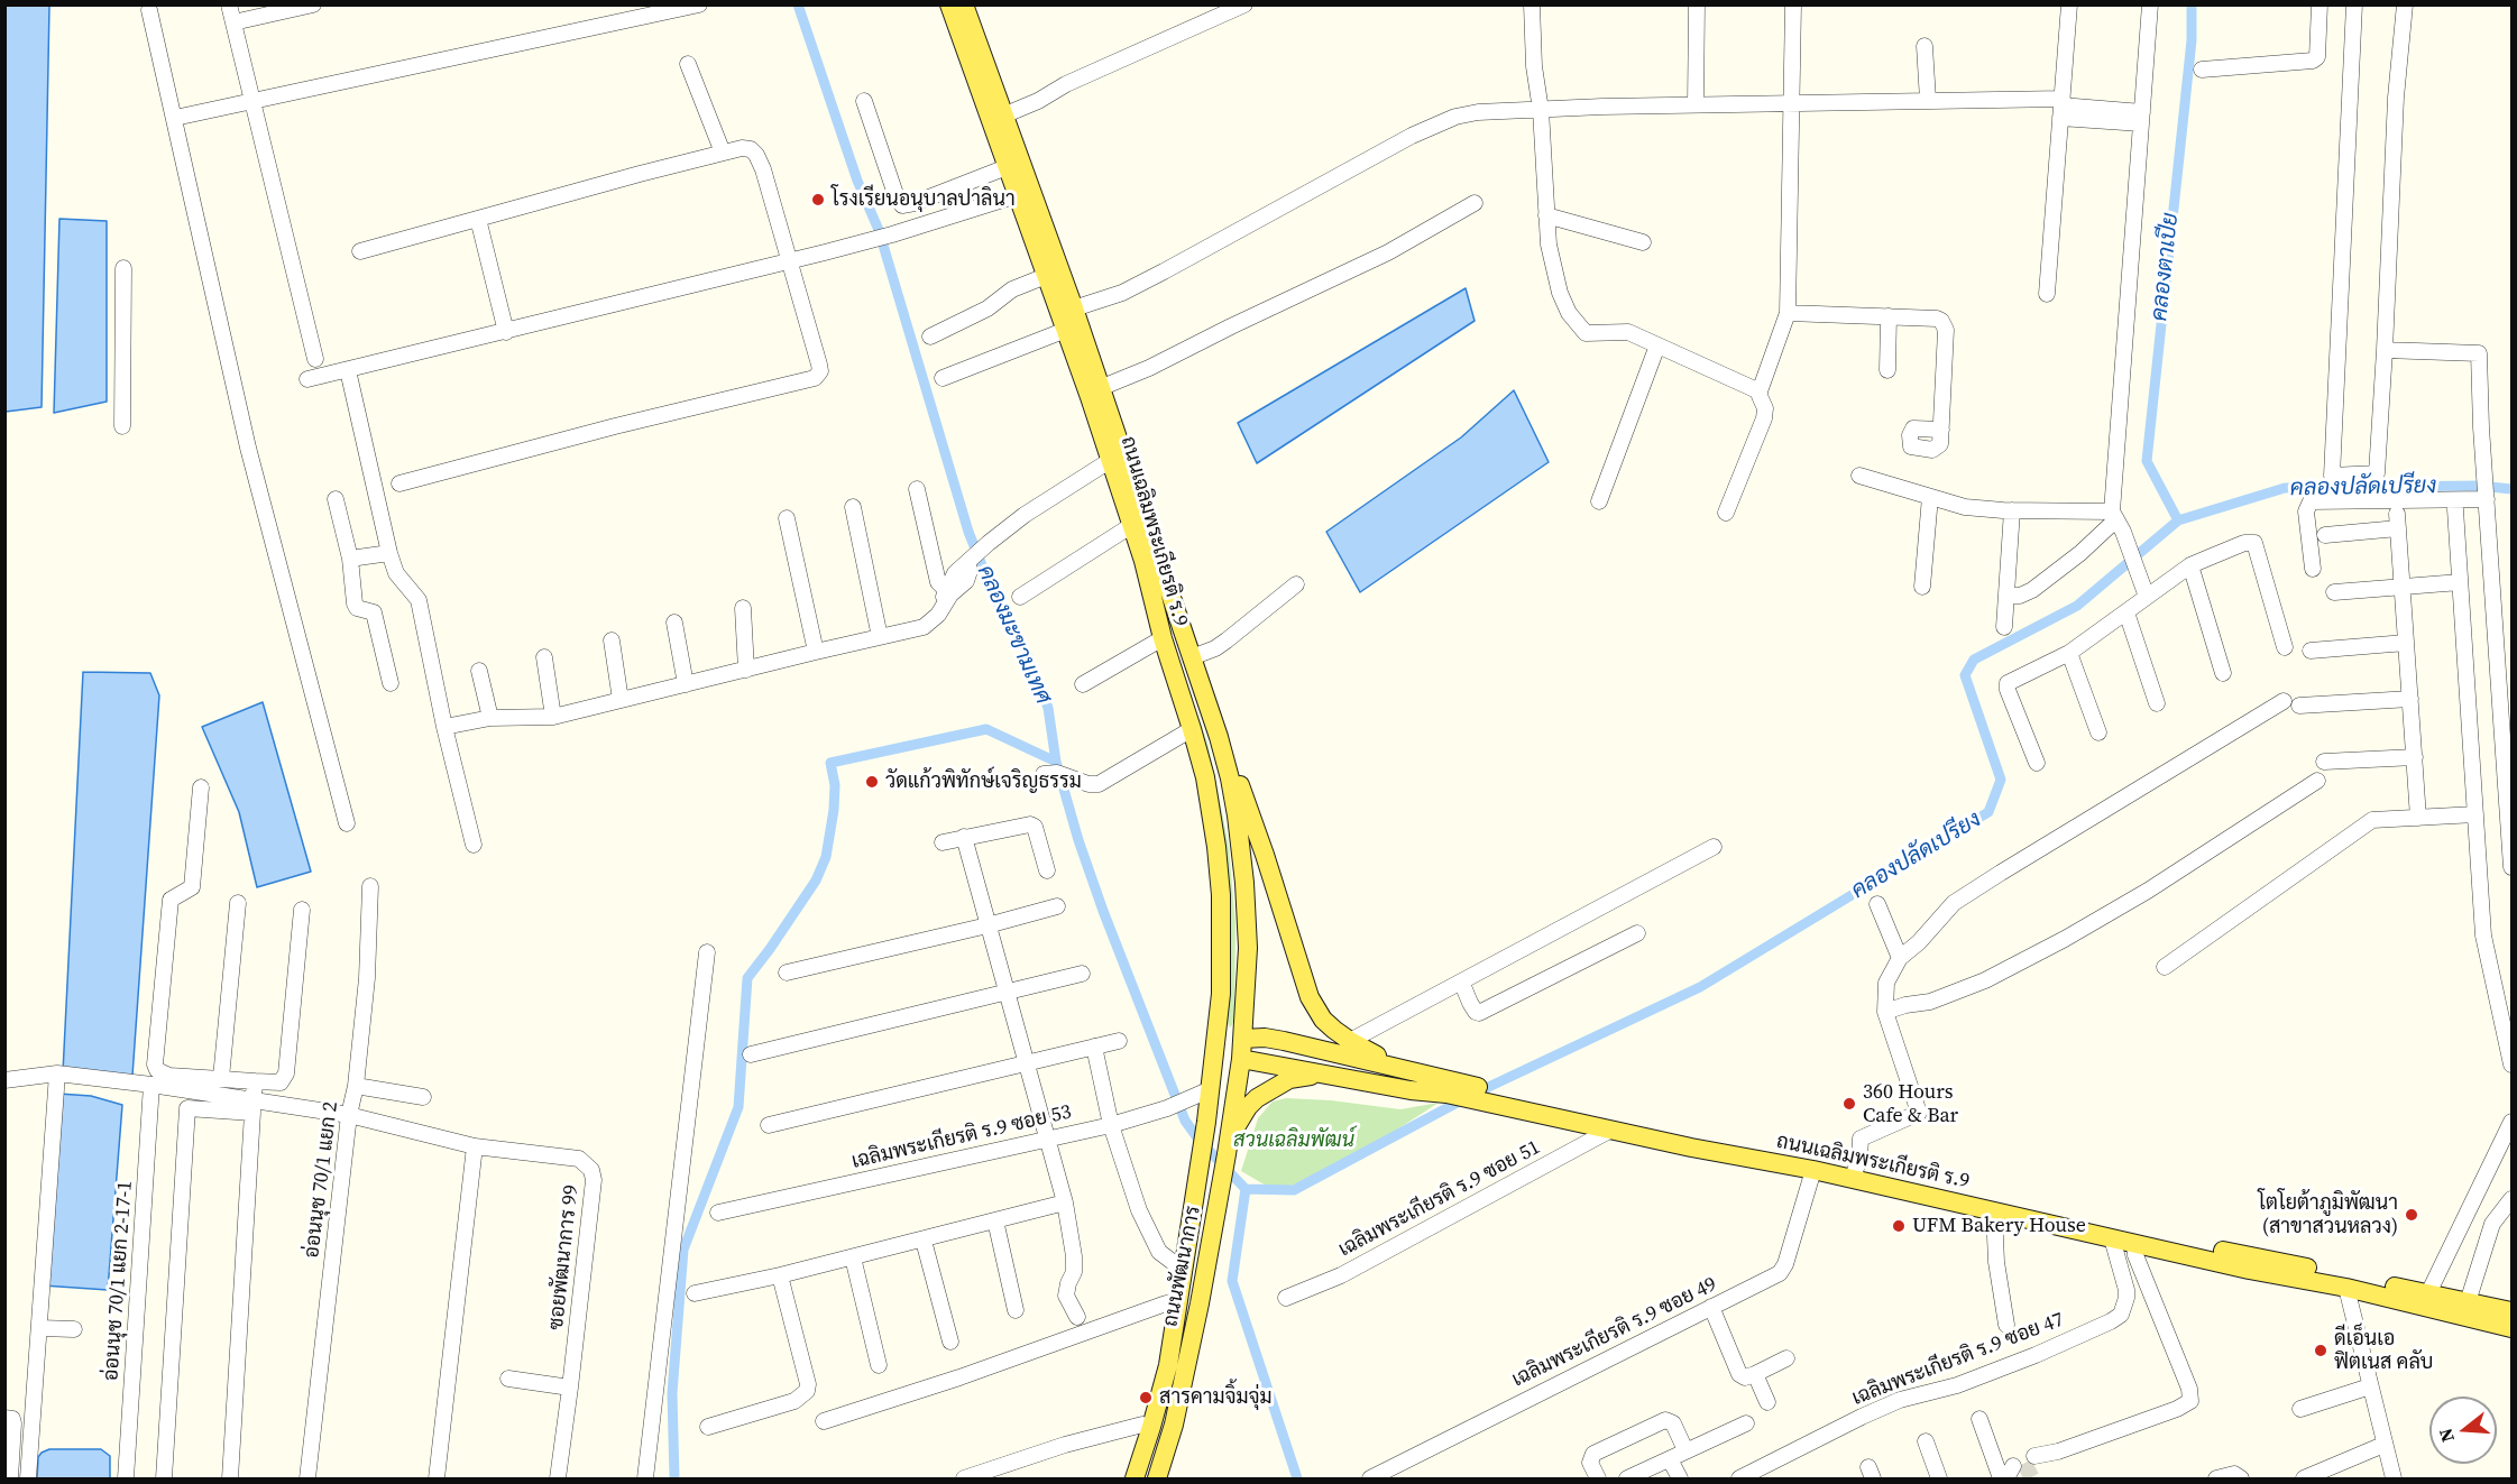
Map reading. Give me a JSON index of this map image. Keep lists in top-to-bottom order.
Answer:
{
  "streets": {
    "main road": ["ถนนเฉลิมพระเกียรติ ร.9", "ถนนพัฒนาการ"],
    "street": [
      "เฉลิมพระเกียรติ ร.9 ซอย 53",
      "อ่อนนุช 70/1 แยก 2",
      "เฉลิมพระเกียรติ ร.9 ซอย 51",
      "ซอยพัฒนาการ 99",
      "อ่อนนุช 70/1 แยก 2-17-1",
      "เฉลิมพระเกียรติ ร.9 ซอย 49",
      "เฉลิมพระเกียรติ ร.9 ซอย 47"
    ]
  },
  "crossings": [
    ["ถนนเฉลิมพระเกียรติ ร.9", "เฉลิมพระเกียรติ ร.9 ซอย 53"],
    ["ถนนเฉลิมพระเกียรติ ร.9", "เฉลิมพระเกียรติ ร.9 ซอย 51"],
    ["ถนนเฉลิมพระเกียรติ ร.9", "ถนนพัฒนาการ"],
    ["ถนนเฉลิมพระเกียรติ ร.9", "เฉลิมพระเกียรติ ร.9 ซอย 49"],
    ["ถนนเฉลิมพระเกียรติ ร.9", "เฉลิมพระเกียรติ ร.9 ซอย 47"],
    ["เฉลิมพระเกียรติ ร.9 ซอย 53", "ถนนพัฒนาการ"],
    ["อ่อนนุช 70/1 แยก 2", "ซอยพัฒนาการ 99"]
  ],
  "water": ["คลองตาเปีย", "คลองปลัดเปรียง", "คลองมะขามเทศ"],
  "parks": ["สวนเฉลิมพัฒน์"],
  "places": [
    "โรงเรียนอนุบาลปาลินา",
    "วัดแก้วพิทักษ์เจริญธรรม",
    "360 Hours Cafe & Bar",
    "โตโยต้าภูมิพัฒนา (สาขาสวนหลวง)",
    "UFM Bakery House",
    "ดีเอ็นเอ ฟิตเนส คลับ",
    "สารคามจิ้มจุ่ม"
  ],
  "north": "left"
}
